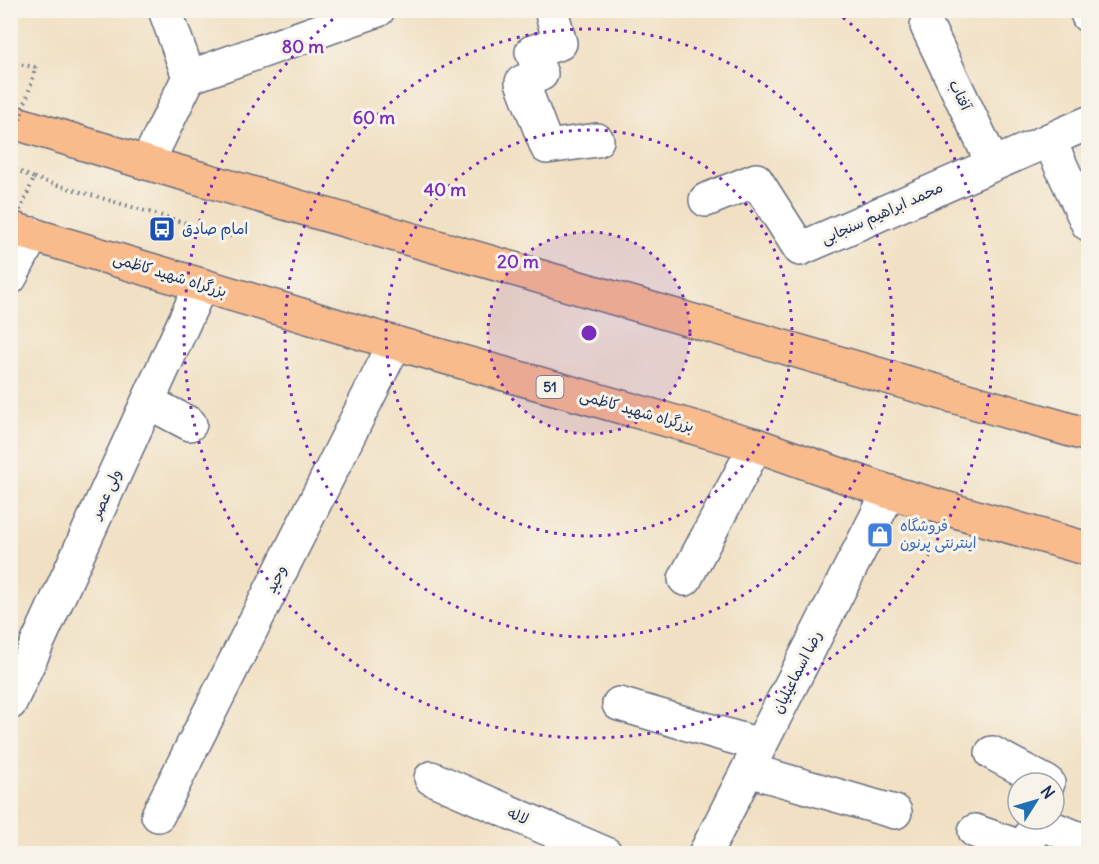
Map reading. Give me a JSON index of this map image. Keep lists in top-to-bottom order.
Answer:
{
  "streets": {
    "highway": ["بزرگراه شهید کاظمی", "51"],
    "street": [
      "آفتاب",
      "محمد ابراهیم سنجابی",
      "ولی عصر",
      "وحید",
      "رضا اسماعیلیان",
      "لاله"
    ]
  },
  "crossings": [
    ["آفتاب", "محمد ابراهیم سنجابی"],
    ["بزرگراه شهید کاظمی", "ولی عصر"],
    ["بزرگراه شهید کاظمی", "وحید"],
    ["بزرگراه شهید کاظمی", "رضا اسماعیلیان"]
  ],
  "places": {
    "bus stop": ["امام صادق"],
    "shop": ["فروشگاه اینترنتی پرنون"]
  },
  "north": "top right",
  "rings": [
    "80 m",
    "60 m",
    "40 m",
    "20 m"
  ]
}
